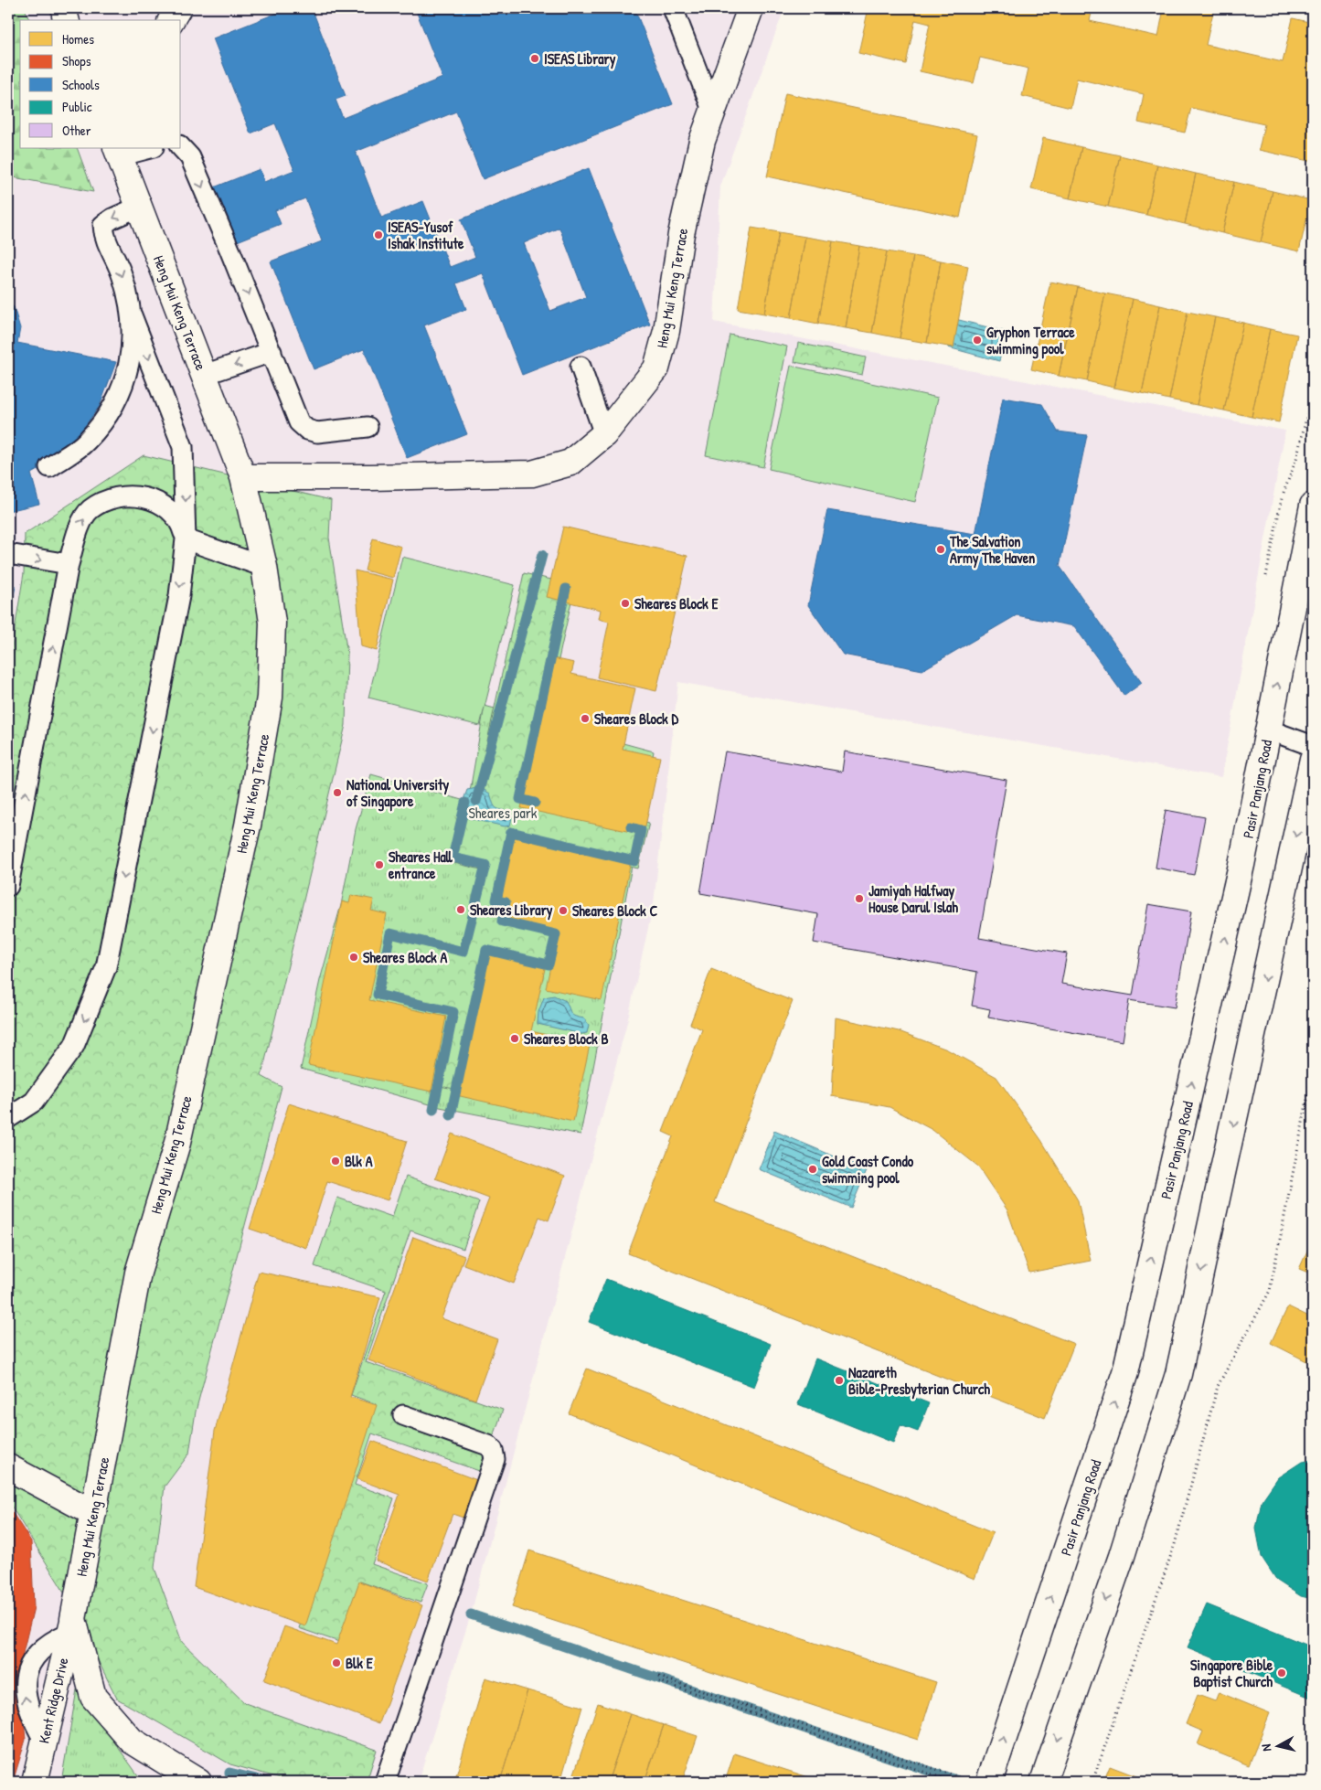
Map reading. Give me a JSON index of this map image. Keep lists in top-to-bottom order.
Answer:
{
  "streets": {
    "street": ["Heng Mui Keng Terrace", "Pasir Panjang Road", "Kent Ridge Drive"]
  },
  "crossings": [
    ["Heng Mui Keng Terrace", "Kent Ridge Drive"]
  ],
  "one_way": ["Kent Ridge Drive"],
  "parks": ["Sheares park"],
  "places": [
    "ISEAS Library",
    "ISEAS-Yusof Ishak Institute",
    "Gryphon Terrace swimming pool",
    "The Salvation Army The Haven",
    "Sheares Block E",
    "Sheares Block D",
    "National University of Singapore",
    "Sheares Hall entrance",
    "Jamiyah Halfway House Darul Islah",
    "Sheares Library",
    "Sheares Block C",
    "Sheares Block A",
    "Sheares Block B",
    "Blk A",
    "Gold Coast Condo swimming pool",
    "Nazareth Bible-Presbyterian Church",
    "Blk E",
    "Singapore Bible Baptist Church"
  ],
  "legend": [
    "Homes",
    "Shops",
    "Schools",
    "Public",
    "Other"
  ],
  "north": "left"
}
